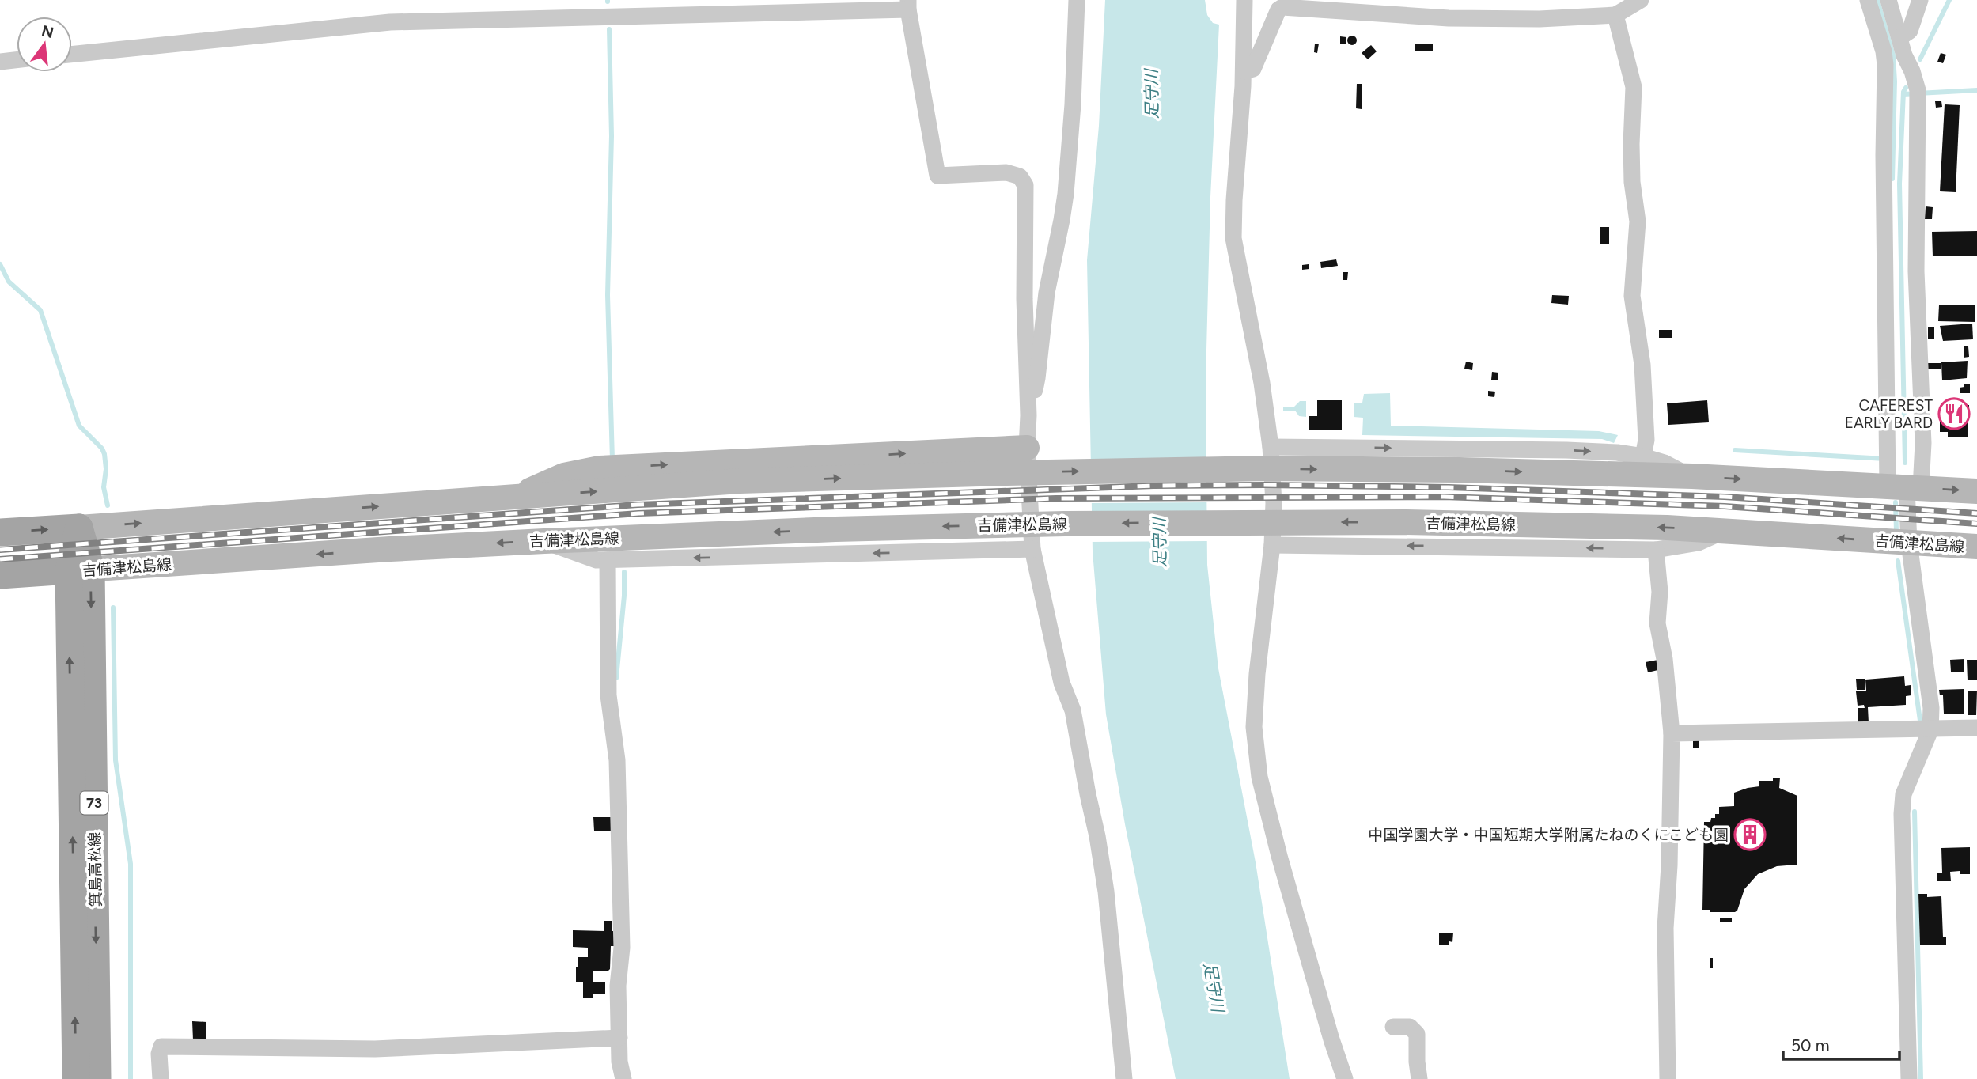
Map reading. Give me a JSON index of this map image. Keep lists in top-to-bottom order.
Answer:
{
  "streets": {
    "main road": ["吉備津松島線", "73", "箕島高松線"]
  },
  "crossings": [
    ["吉備津松島線", "箕島高松線"]
  ],
  "water": ["足守川"],
  "places": {
    "restaurant": ["CAFEREST EARLY BARD"],
    "building": ["中国学園大学・中国短期大学附属たねのくにこども園"]
  },
  "scale_bar": "50 m",
  "north": "top"
}
